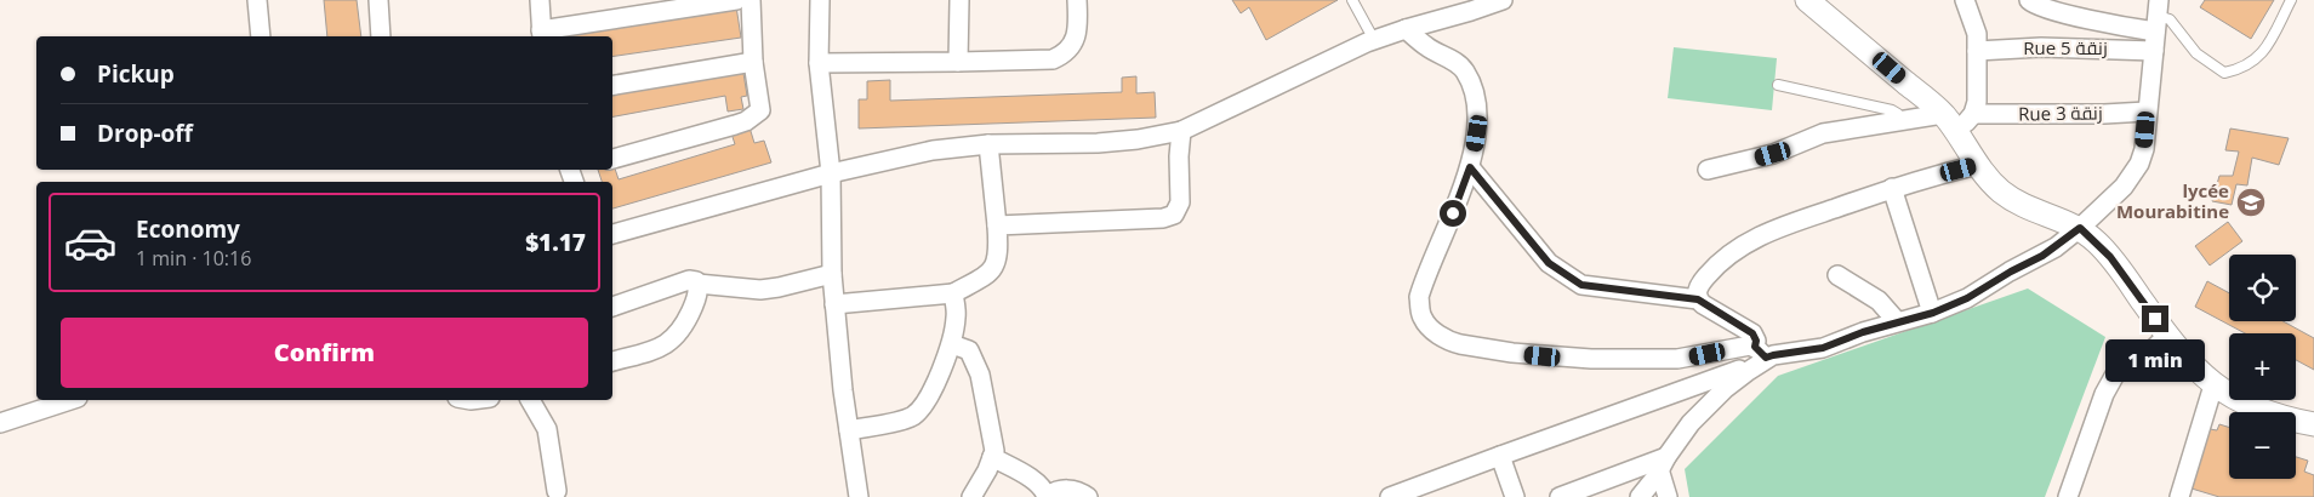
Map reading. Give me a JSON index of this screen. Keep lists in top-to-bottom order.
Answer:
{
  "streets": {
    "street": ["Rue 5 زنقة", "Rue 3 زنقة"]
  },
  "places": {
    "school or university": ["lycée Mourabitine"]
  },
  "page": {
    "banner": ["Pickup", "Drop-off"],
    "list": [
      {
        "name": "Economy",
        "note": "1 min · 10:16",
        "value": "$1.17"
      }
    ],
    "map_buttons": ["+", "−"],
    "buttons": "Confirm",
    "bubble": "1 min"
  }
}
